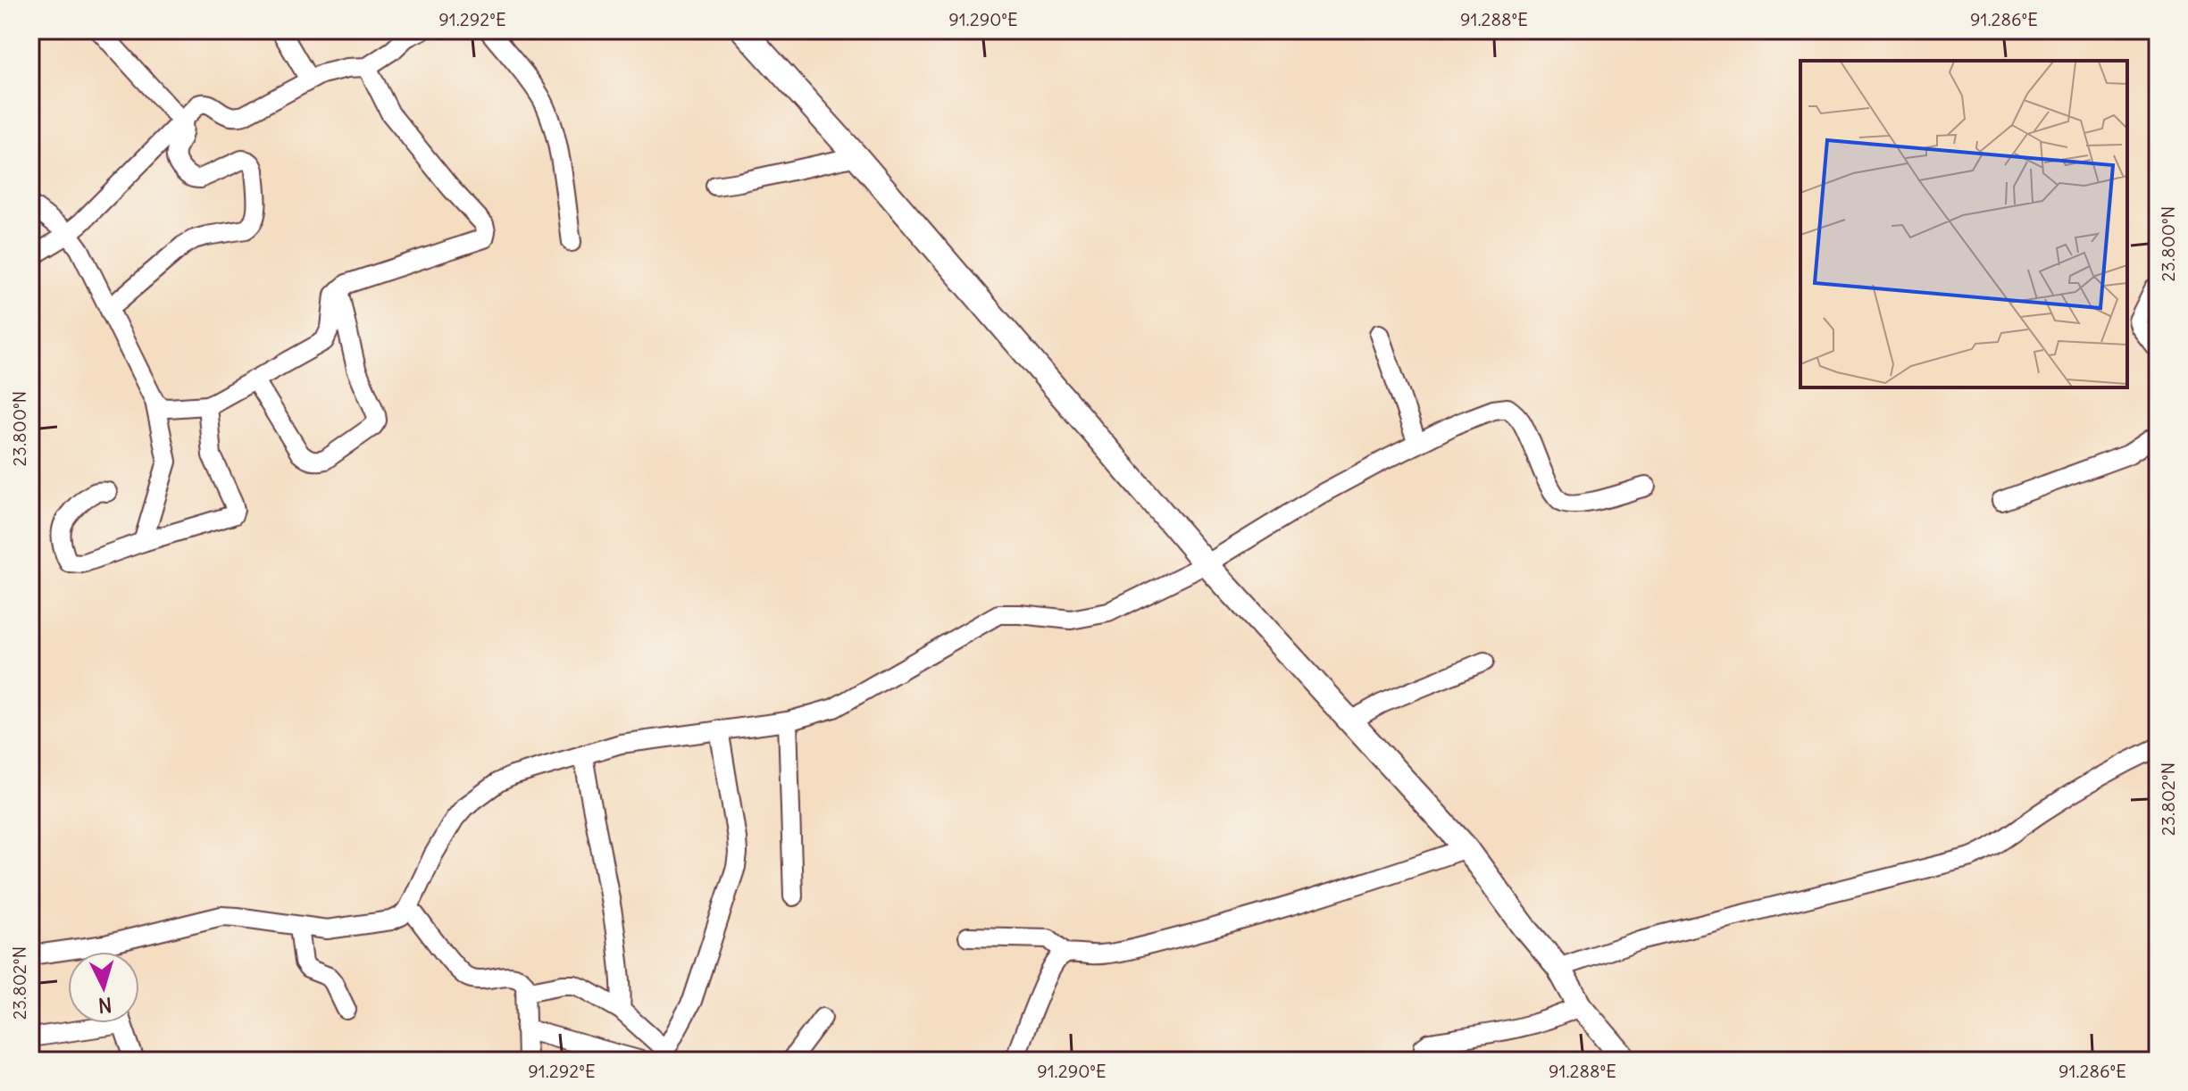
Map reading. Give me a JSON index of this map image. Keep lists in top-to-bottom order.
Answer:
{
  "north": "bottom",
  "coordinates": [
    "91.292°E",
    "91.290°E",
    "91.288°E",
    "91.286°E",
    "23.800°N",
    "23.802°N"
  ]
}
